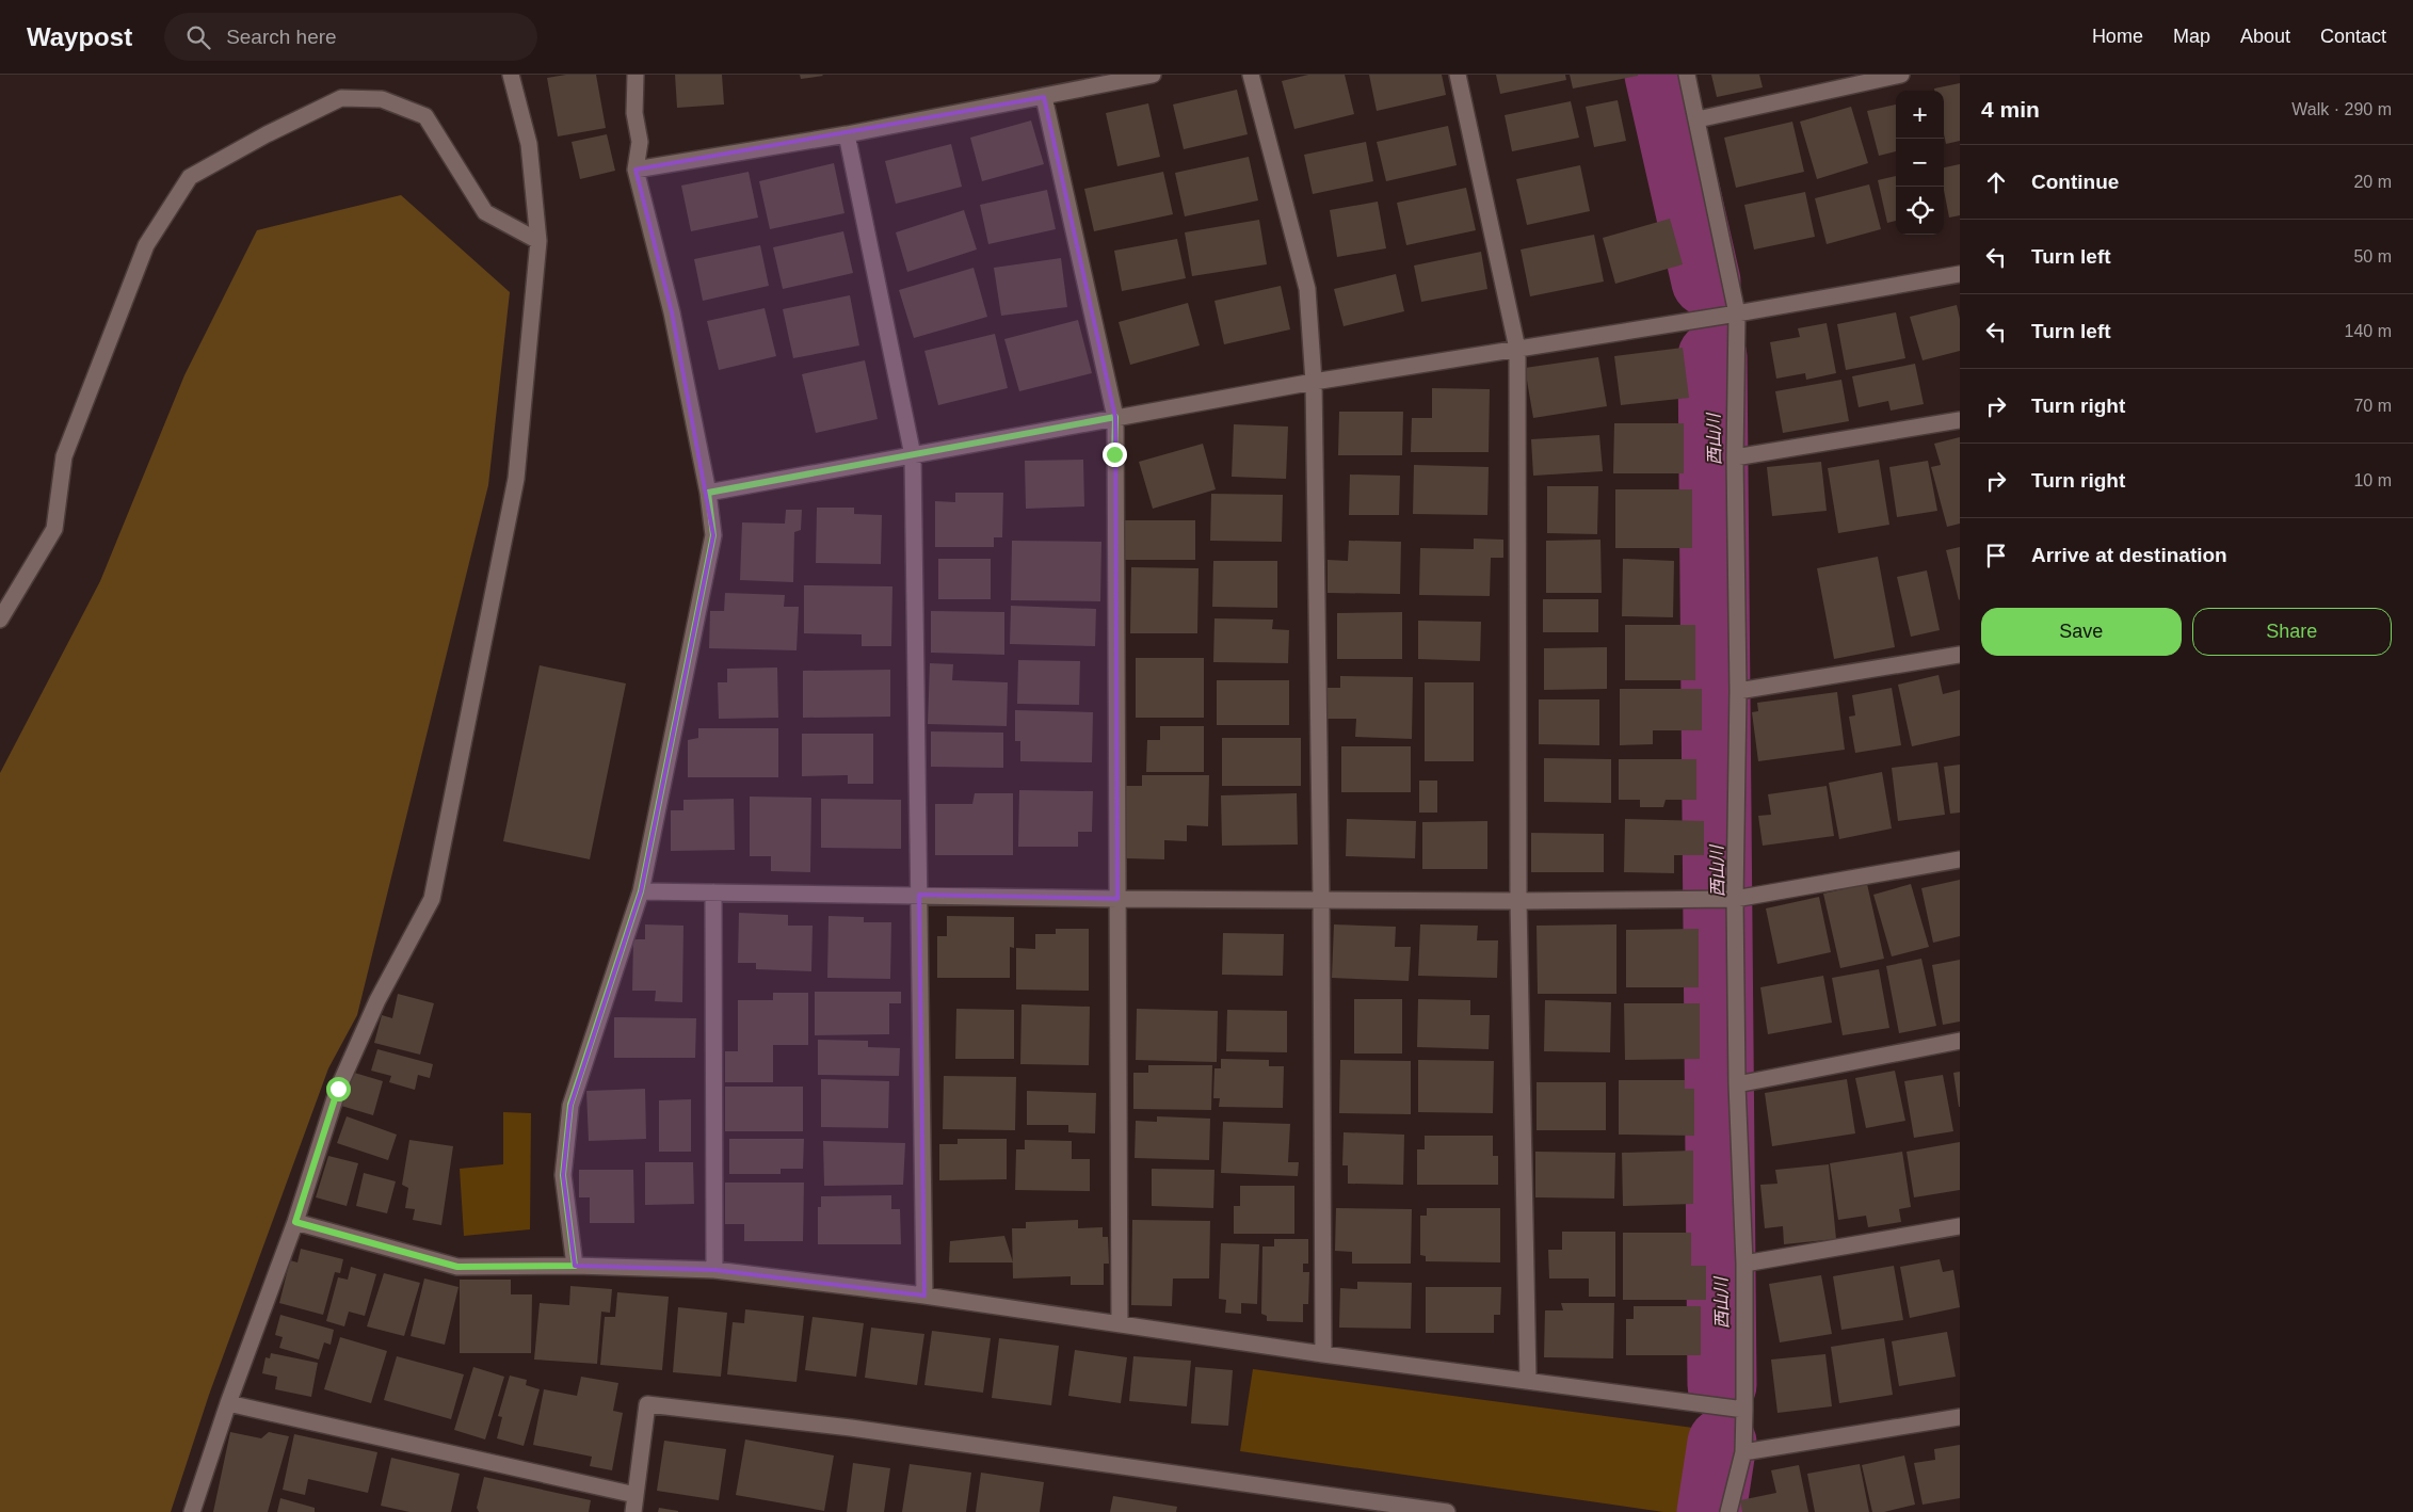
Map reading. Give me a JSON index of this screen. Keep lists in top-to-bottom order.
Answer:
{
  "water": ["西山川"],
  "page": {
    "header": "Waypost",
    "search": "Search here",
    "nav": [
      "Home",
      "Map",
      "About",
      "Contact"
    ],
    "heading": ["4 min", "Walk · 290 m"],
    "map_buttons": ["+", "−"],
    "list": [
      ["Continue", "20 m"],
      ["Turn left", "50 m"],
      ["Turn left", "140 m"],
      ["Turn right", "70 m"],
      ["Turn right", "10 m"],
      "Arrive at destination"
    ],
    "buttons": ["Save", "Share"]
  }
}
